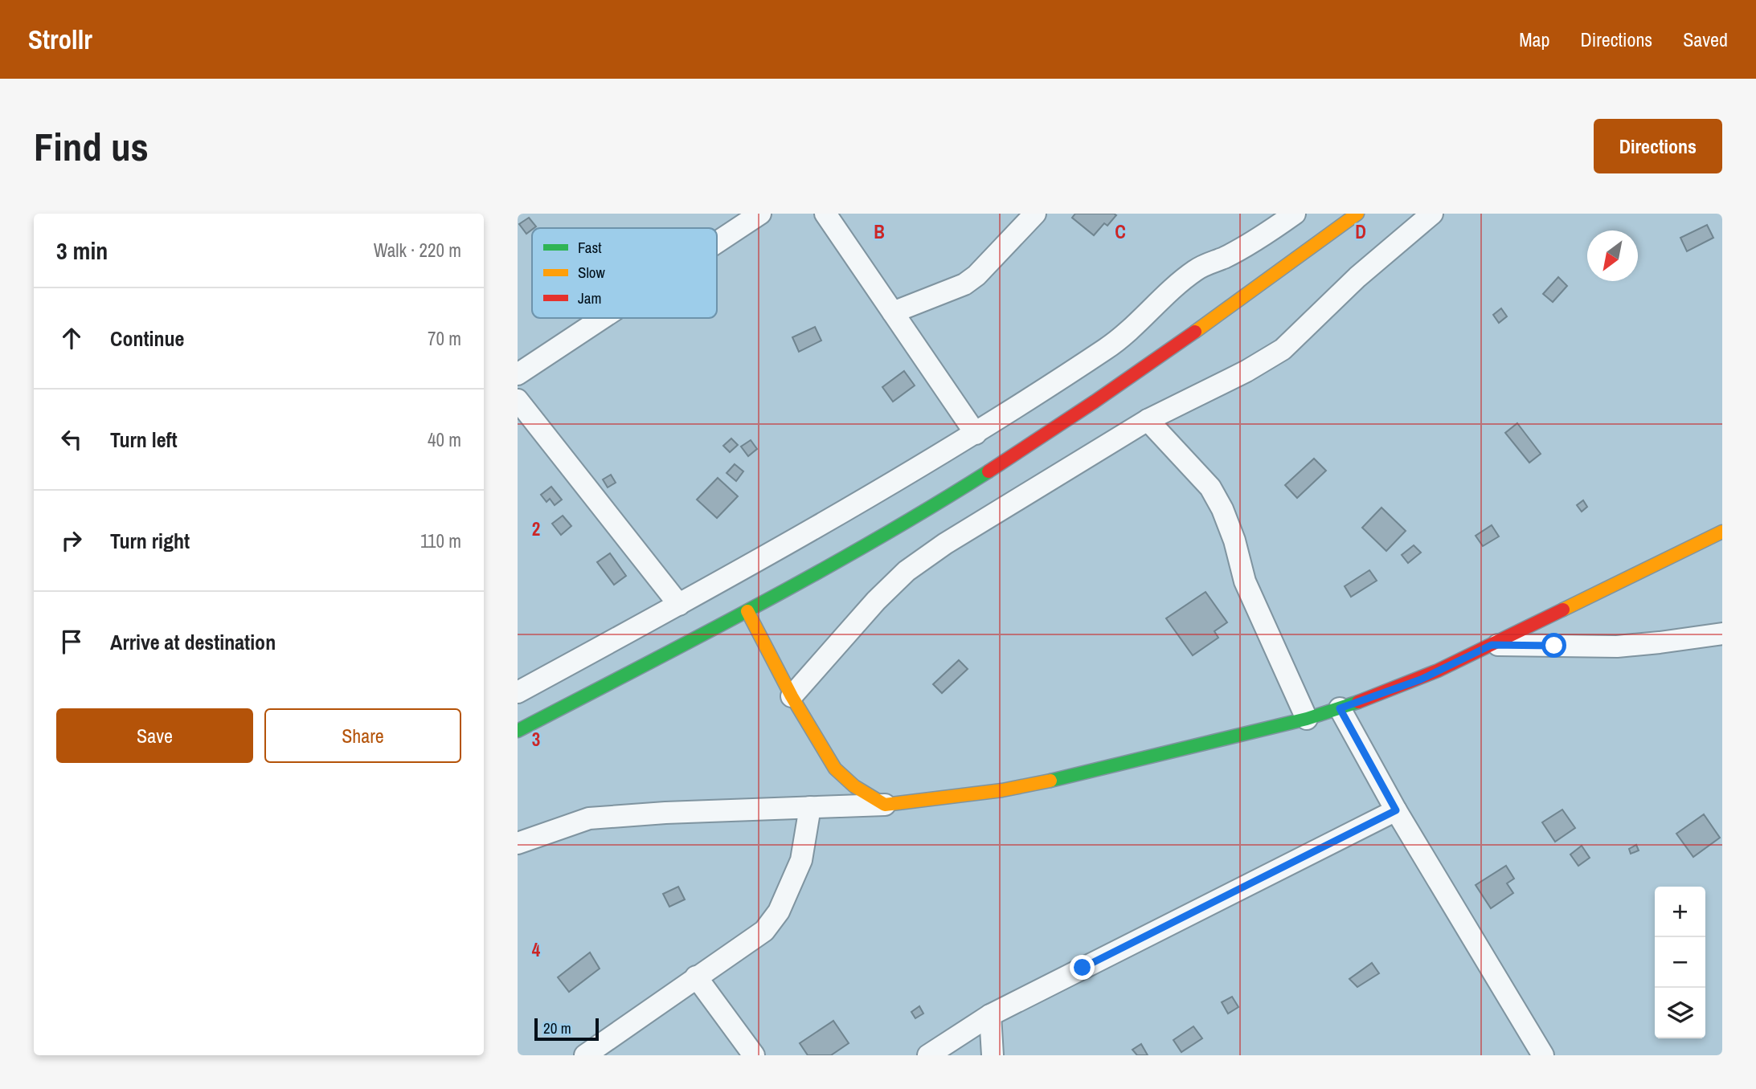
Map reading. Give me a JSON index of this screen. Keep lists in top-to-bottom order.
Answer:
{
  "legend": ["Fast", "Slow", "Jam"],
  "scale_bar": "20 m",
  "north": "bottom left",
  "page": {
    "header": "Strollr",
    "nav": ["Map", "Directions", "Saved"],
    "buttons": [
      "Directions",
      ["Save", "Share"]
    ],
    "title": "Find us",
    "heading": ["3 min", "Walk · 220 m"],
    "list": [
      ["Continue", "70 m"],
      ["Turn left", "40 m"],
      ["Turn right", "110 m"],
      "Arrive at destination"
    ],
    "map_buttons": ["+", "−"],
    "scale": "20 m"
  },
  "grid": {
    "columns": ["B", "C", "D"],
    "rows": ["2", "3", "4"]
  }
}
